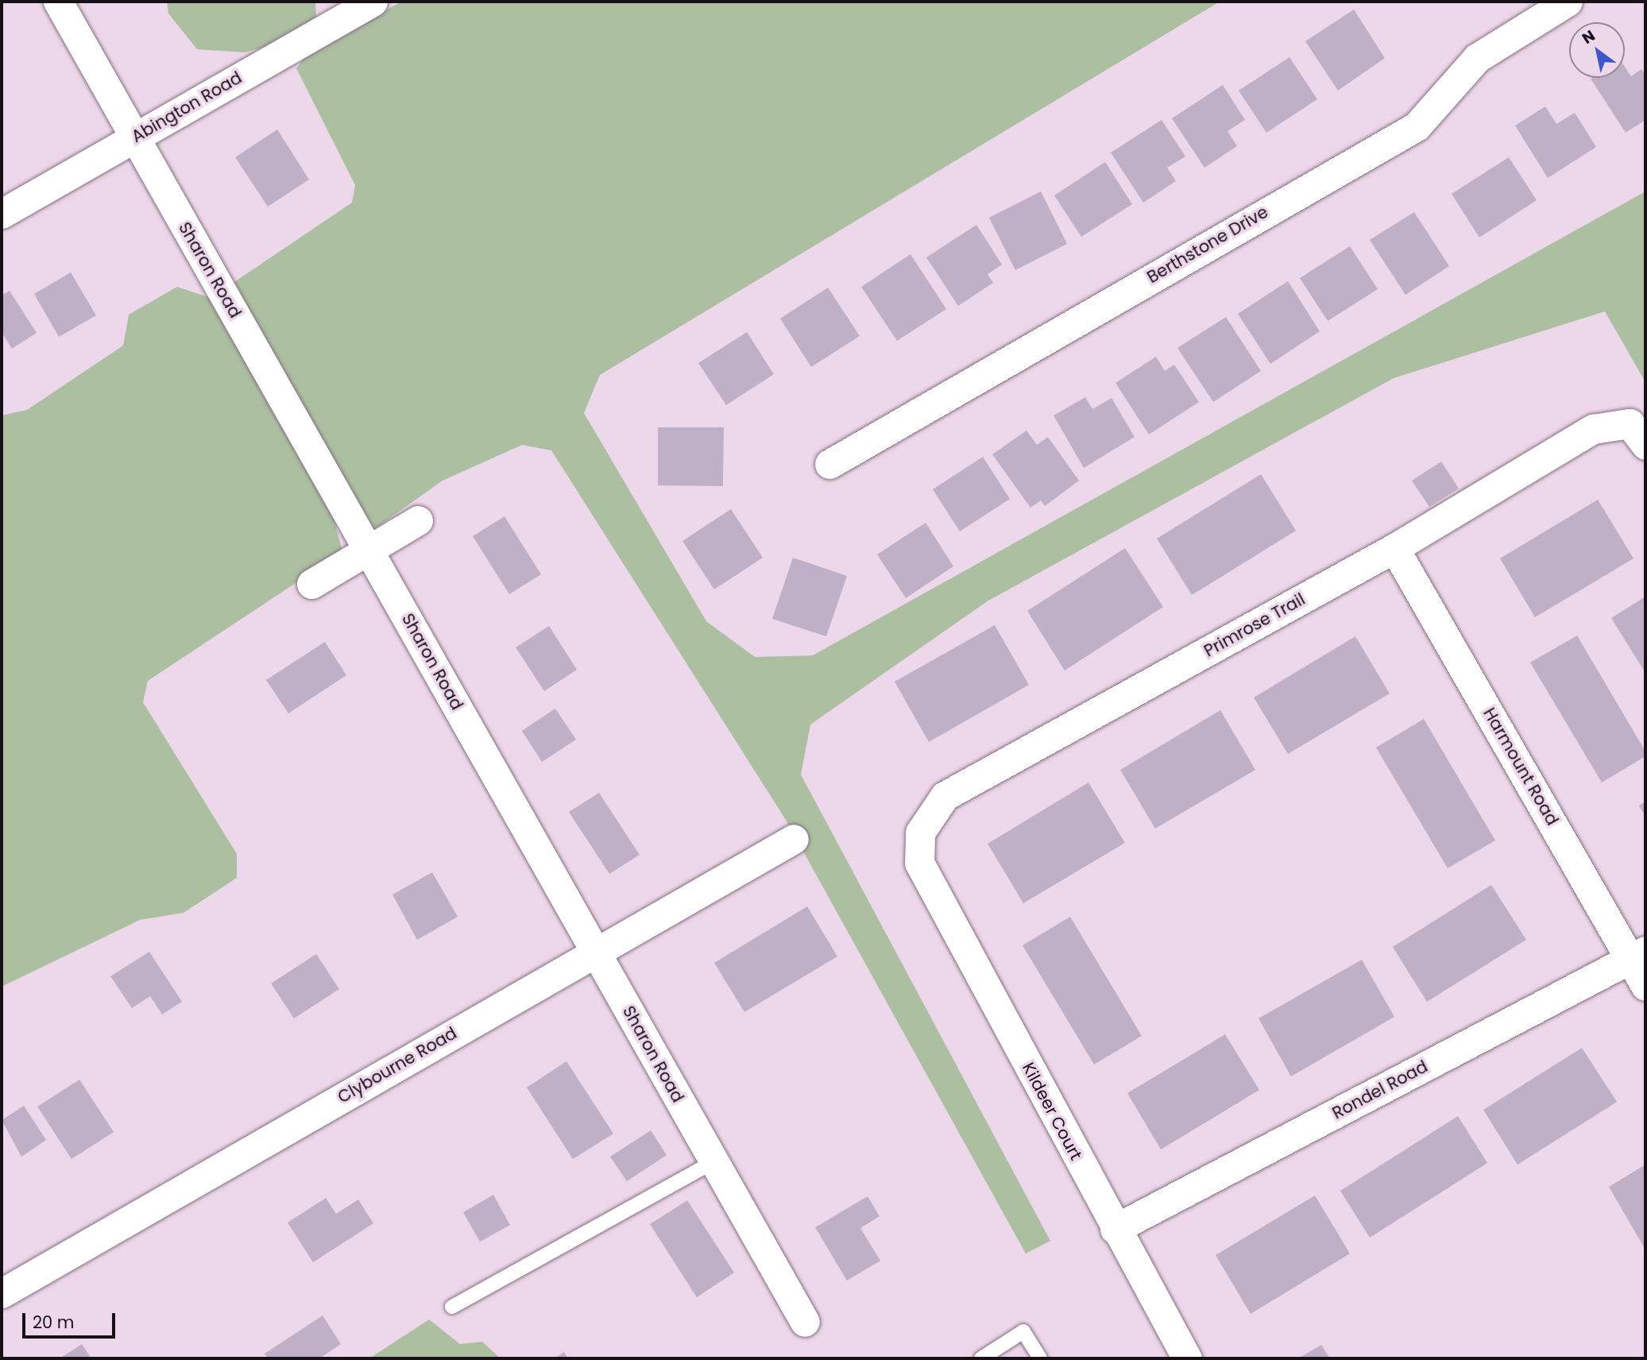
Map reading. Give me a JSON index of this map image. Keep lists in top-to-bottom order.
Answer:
{
  "streets": {
    "street": [
      "Abington Road",
      "Berthstone Drive",
      "Sharon Road",
      "Primrose Trail",
      "Harmount Road",
      "Clybourne Road",
      "Rondel Road",
      "Kildeer Court"
    ]
  },
  "crossings": [
    ["Abington Road", "Sharon Road"],
    ["Sharon Road", "Clybourne Road"],
    ["Primrose Trail", "Harmount Road"],
    ["Primrose Trail", "Kildeer Court"],
    ["Harmount Road", "Rondel Road"],
    ["Rondel Road", "Kildeer Court"]
  ],
  "scale_bar": "20 m",
  "north": "top left"
}
